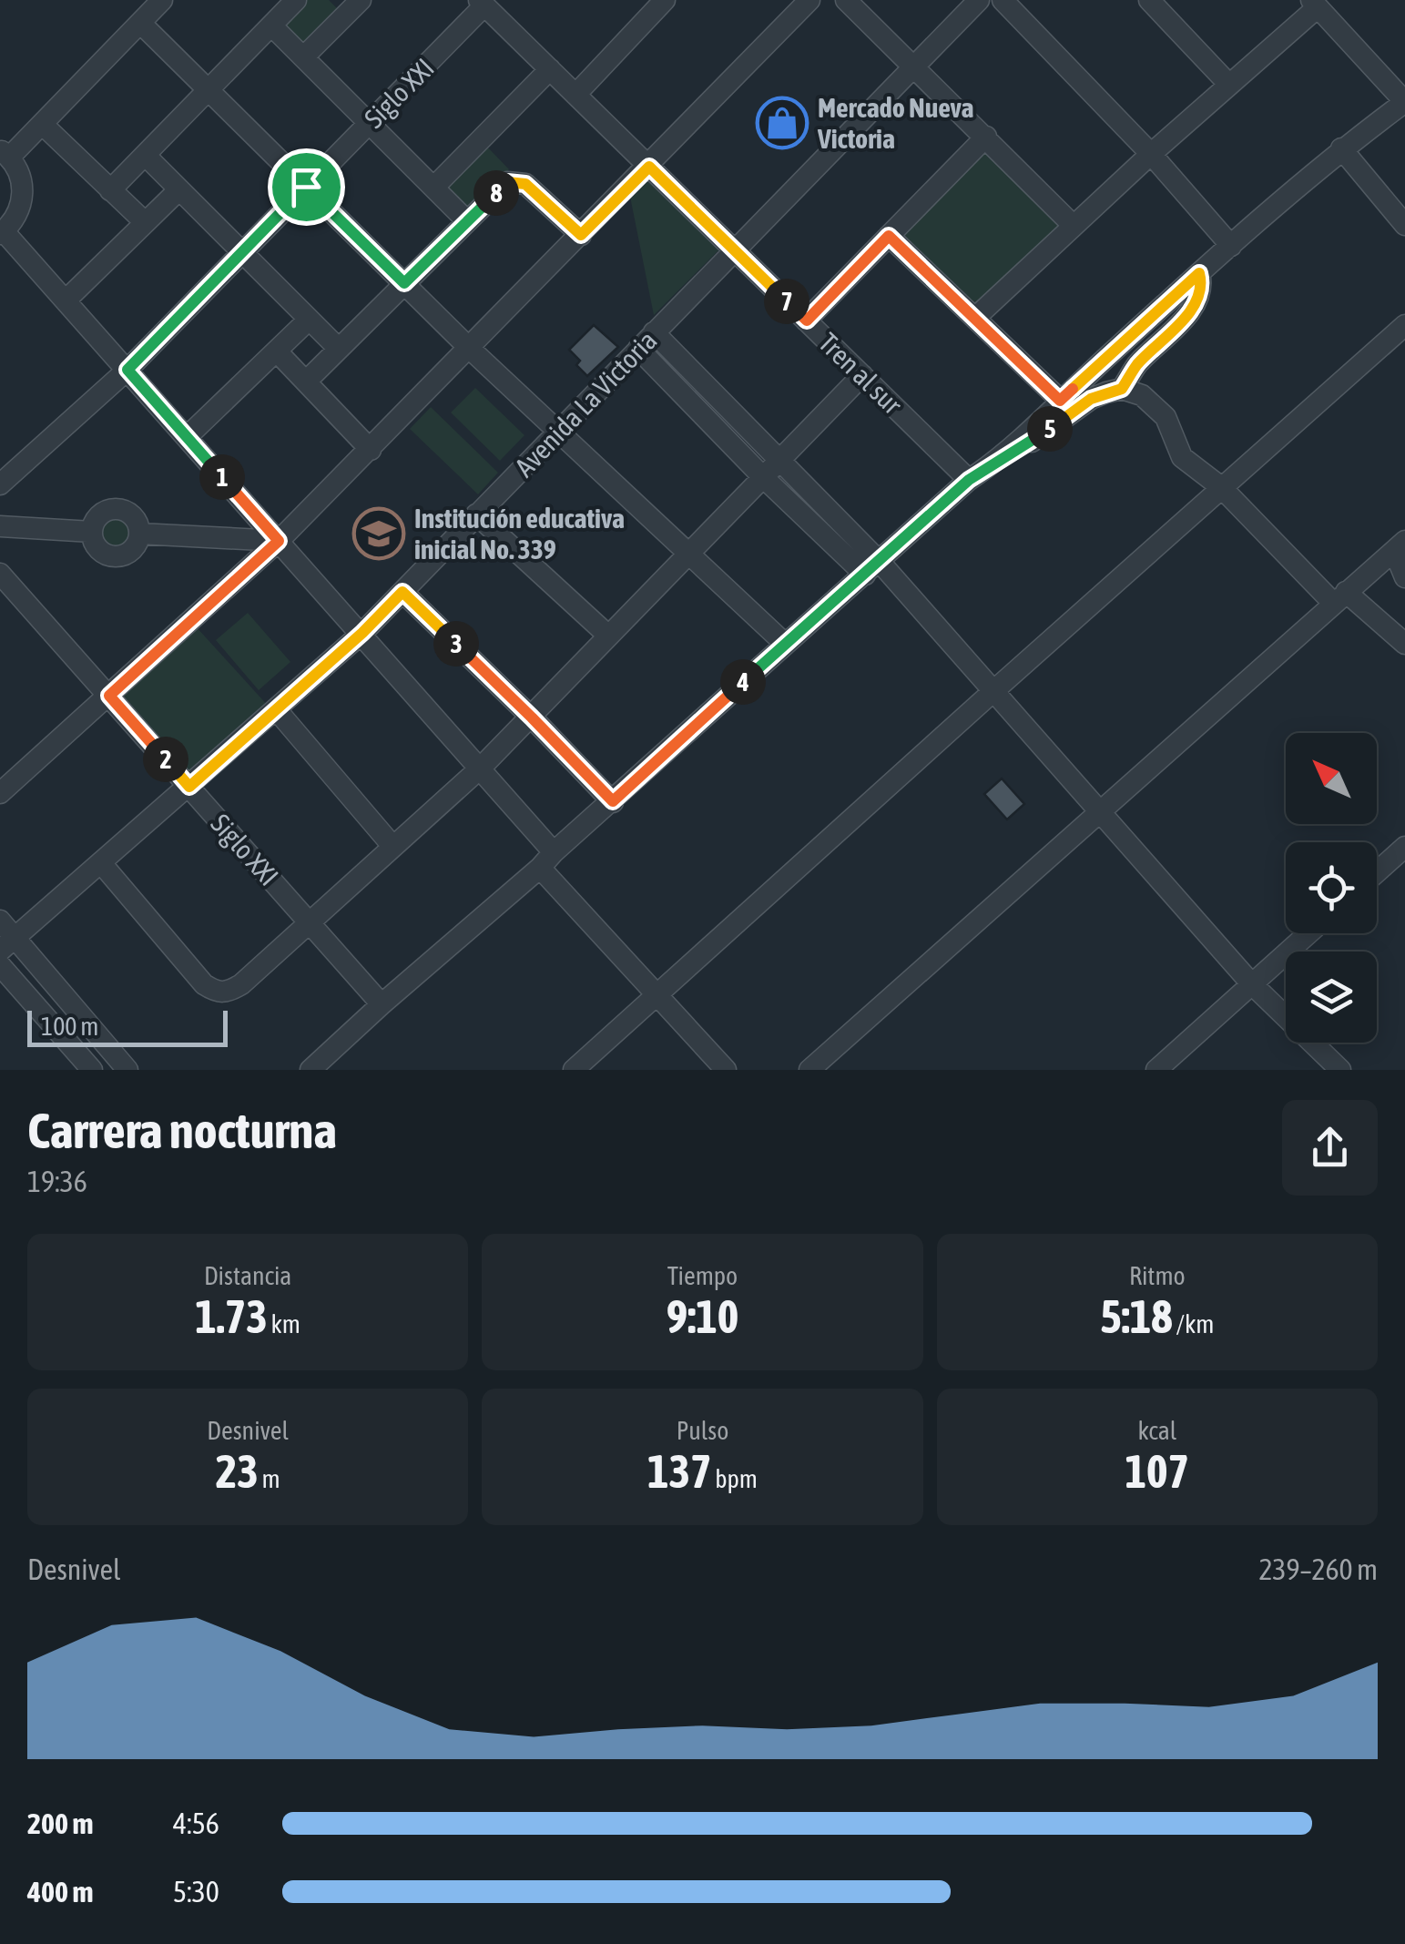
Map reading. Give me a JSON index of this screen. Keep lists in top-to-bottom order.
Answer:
{
  "streets": {
    "street": ["Siglo XXI", "Tren al sur", "Avenida La Victoria"]
  },
  "crossings": [
    ["Siglo XXI", "Tren al sur"],
    ["Siglo XXI", "Avenida La Victoria"],
    ["Tren al sur", "Avenida La Victoria"]
  ],
  "places": {
    "shop": ["Mercado Nueva Victoria"],
    "school or university": ["Institución educativa inicial No. 339"]
  },
  "scale_bar": "100 m",
  "north": "top left",
  "page": {
    "pins": [
      "8",
      "7",
      "5",
      "1",
      "3",
      "4",
      "2"
    ],
    "scale": "100 m",
    "heading": ["Carrera nocturna", "19:36"],
    "stats": [
      ["Distancia", "1.73 km"],
      ["Tiempo", "9:10"],
      ["Ritmo", "5:18 /km"],
      ["Desnivel", "23 m"],
      ["Pulso", "137 bpm"],
      ["kcal", "107"]
    ],
    "chart": ["Desnivel", "239–260 m"],
    "list": [
      {
        "name": "200 m",
        "note": "4:56"
      },
      {
        "name": "400 m",
        "note": "5:30"
      }
    ]
  }
}
